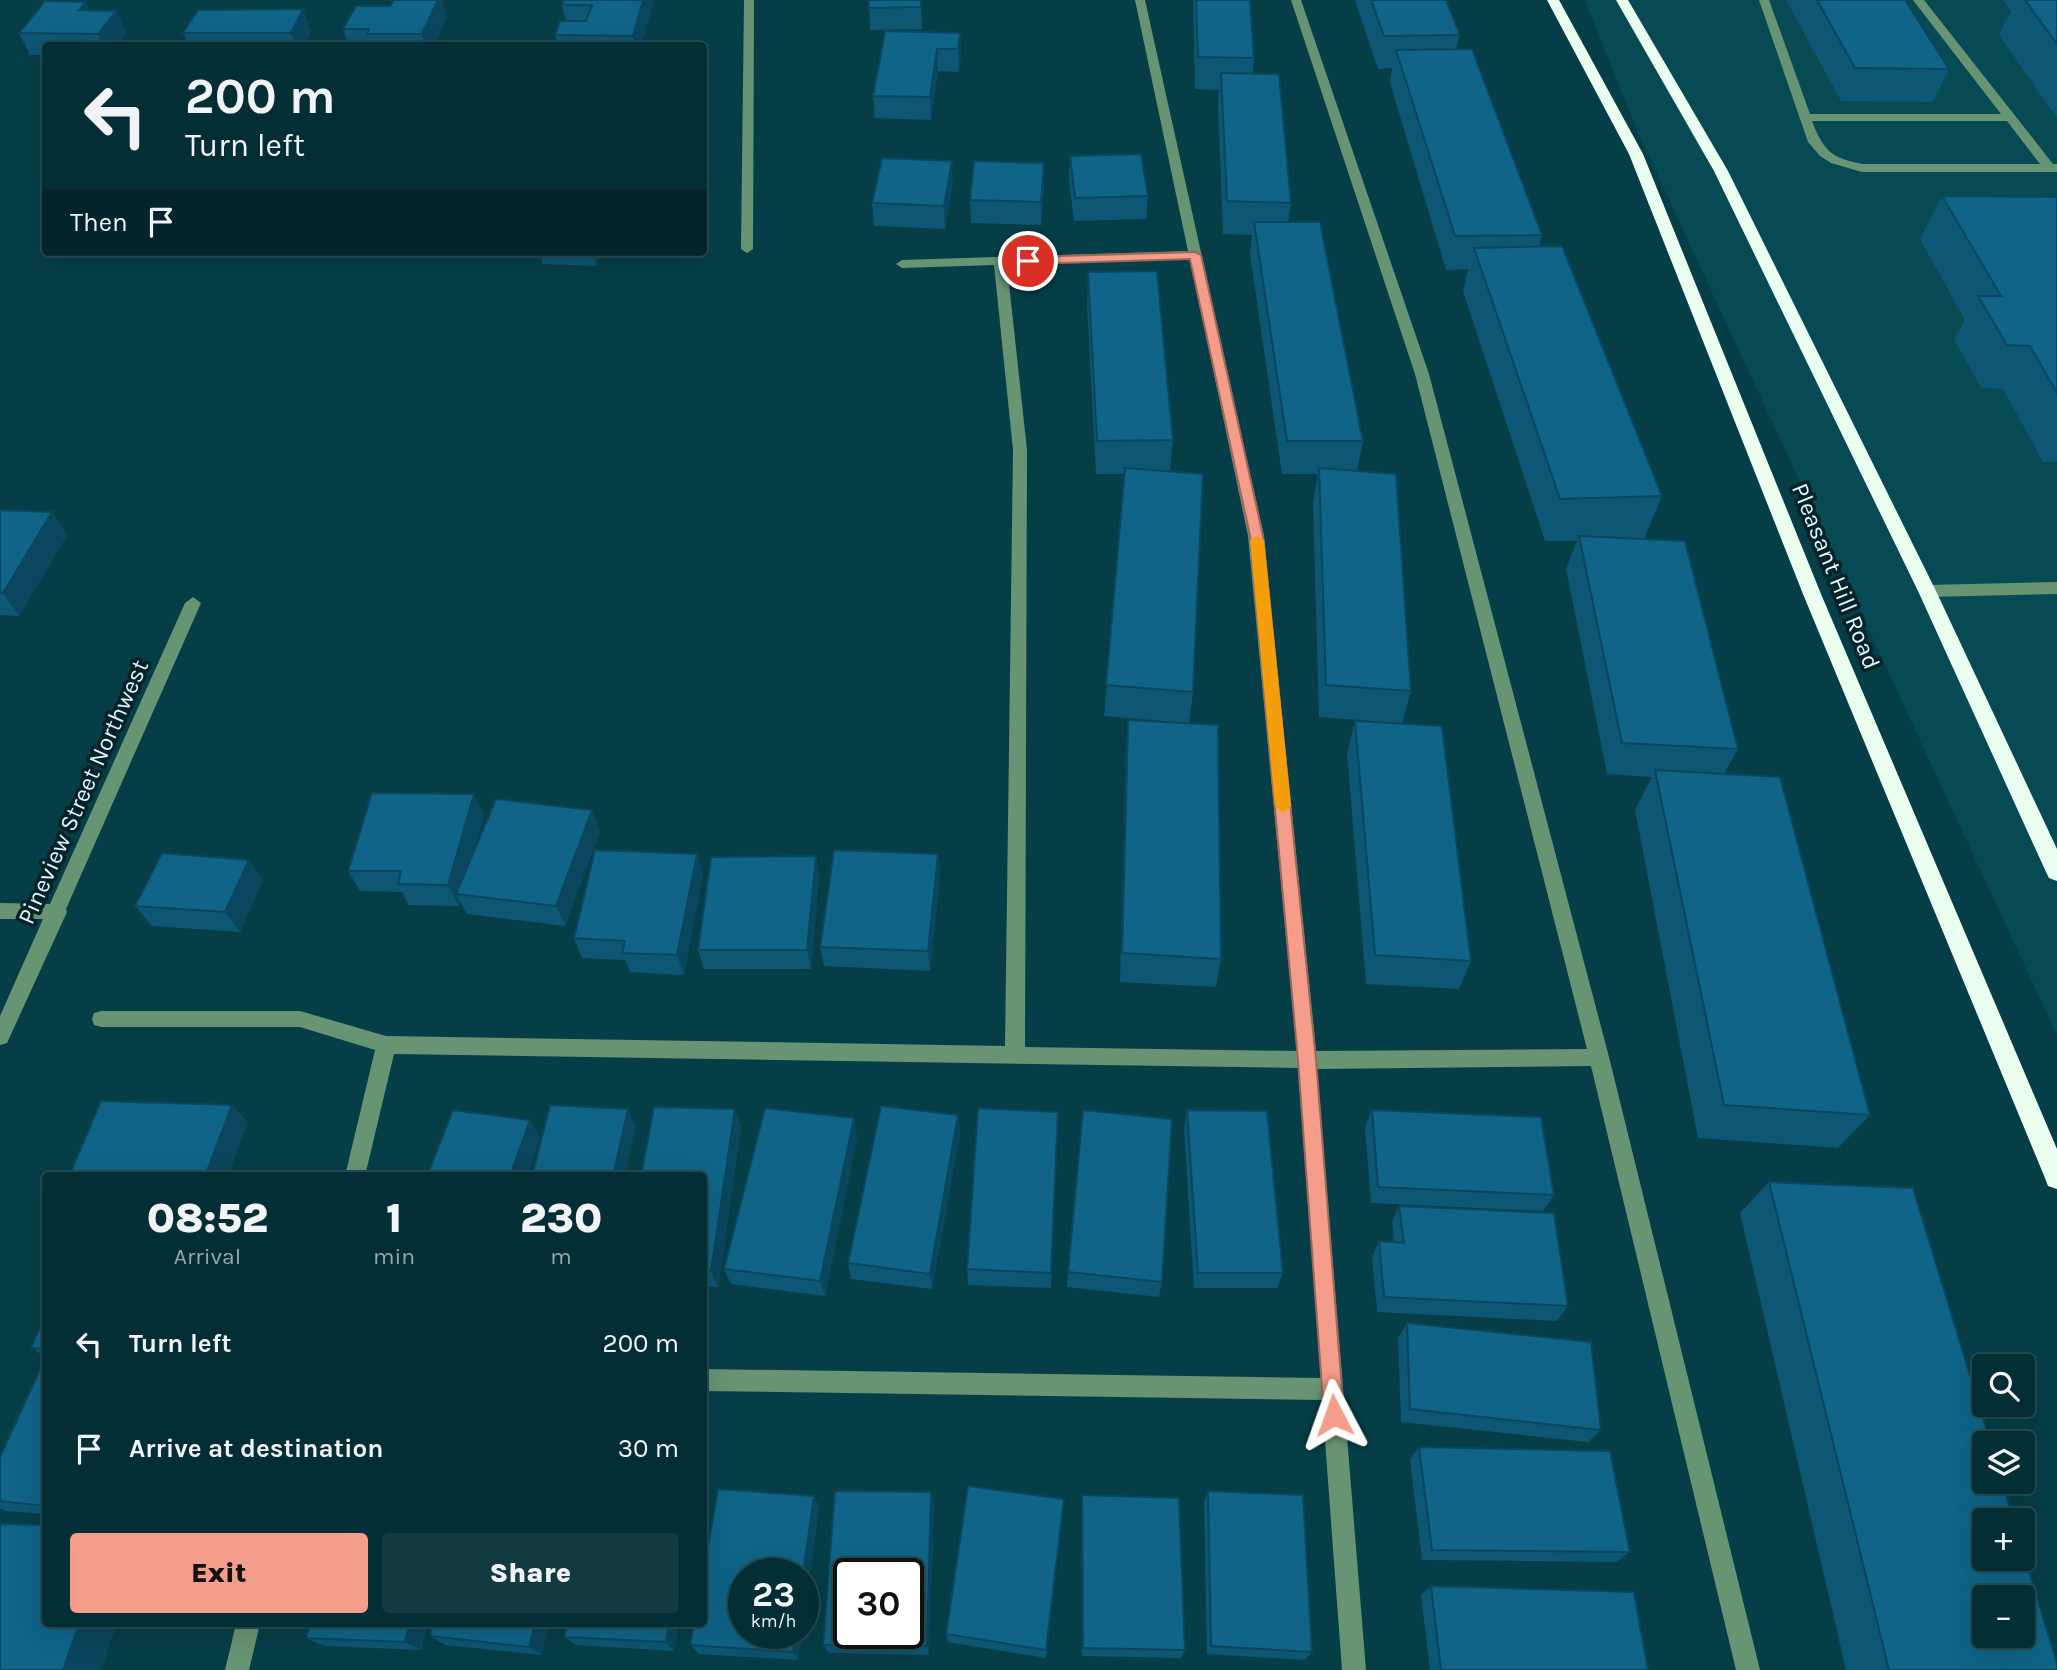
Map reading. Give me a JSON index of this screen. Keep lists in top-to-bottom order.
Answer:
{
  "streets": {
    "highway": ["Pleasant Hill Road"],
    "street": ["Pineview Street Northwest"]
  },
  "page": {
    "turn": ["200 m", "Turn left"],
    "then": "Then",
    "eta": [
      "08:52",
      "Arrival",
      "1",
      "min",
      "230",
      "m"
    ],
    "list": [
      {
        "name": "Turn left",
        "value": "200 m"
      },
      {
        "name": "Arrive at destination",
        "value": "30 m"
      }
    ],
    "map_buttons": ["+", "−"],
    "buttons": ["Exit", "Share"],
    "speed": "23 km/h",
    "limit": "30"
  }
}
